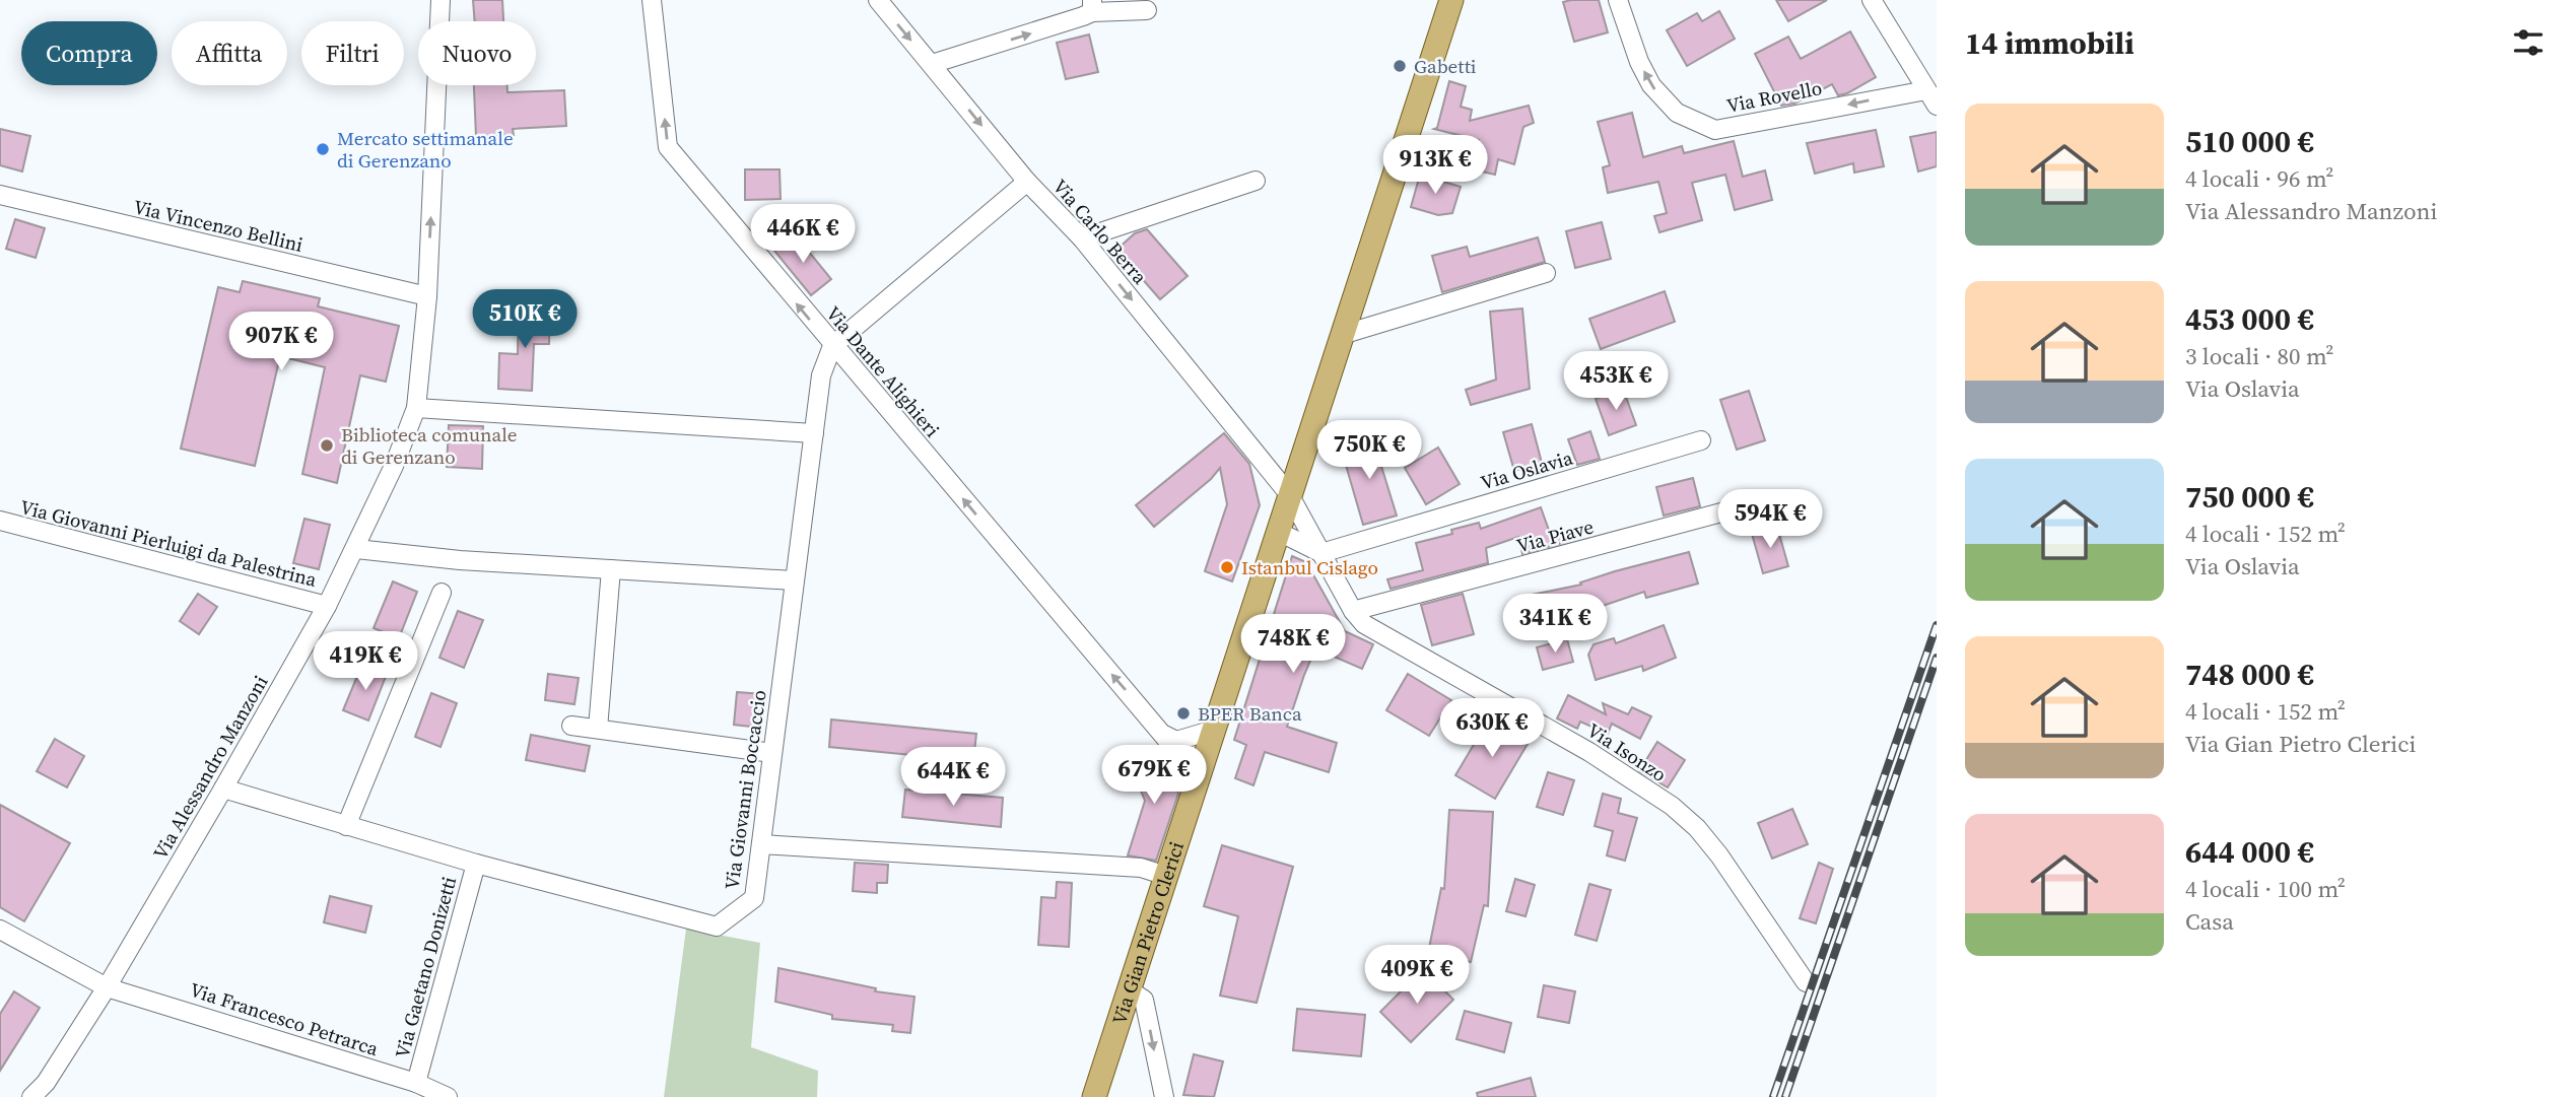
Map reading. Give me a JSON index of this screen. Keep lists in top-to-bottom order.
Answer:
{
  "streets": {
    "main road": ["Via Gian Pietro Clerici"],
    "street": [
      "Via Rovello",
      "Via Vincenzo Bellini",
      "Via Carlo Berra",
      "Via Dante Alighieri",
      "Via Oslavia",
      "Via Piave",
      "Via Giovanni Pierluigi da Palestrina",
      "Via Isonzo",
      "Via Alessandro Manzoni",
      "Via Giovanni Boccaccio",
      "Via Gaetano Donizetti",
      "Via Francesco Petrarca"
    ]
  },
  "crossings": [
    ["Via Vincenzo Bellini", "Via Alessandro Manzoni"],
    ["Via Carlo Berra", "Via Isonzo"],
    ["Via Carlo Berra", "Via Gian Pietro Clerici"],
    ["Via Dante Alighieri", "Via Giovanni Boccaccio"],
    ["Via Dante Alighieri", "Via Gian Pietro Clerici"],
    ["Via Oslavia", "Via Isonzo"],
    ["Via Piave", "Via Isonzo"],
    ["Via Giovanni Pierluigi da Palestrina", "Via Alessandro Manzoni"],
    ["Via Isonzo", "Via Gian Pietro Clerici"],
    ["Via Alessandro Manzoni", "Via Giovanni Boccaccio"],
    ["Via Alessandro Manzoni", "Via Francesco Petrarca"],
    ["Via Giovanni Boccaccio", "Via Gaetano Donizetti"],
    ["Via Gaetano Donizetti", "Via Francesco Petrarca"]
  ],
  "one_way": ["Via Rovello", "Via Carlo Berra", "Via Dante Alighieri"],
  "places": [
    "Gabetti",
    "Mercato settimanale di Gerenzano",
    "Biblioteca comunale di Gerenzano",
    "Istanbul Cislago",
    "BPER Banca"
  ],
  "page": {
    "heading": "14 immobili",
    "chip": [
      "Compra",
      "Affitta",
      "Filtri",
      "Nuovo"
    ],
    "list": [
      {
        "name": "510 000 €",
        "note": "4 locali · 96 m² · Via Alessandro Manzoni"
      },
      {
        "name": "453 000 €",
        "note": "3 locali · 80 m² · Via Oslavia"
      },
      {
        "name": "750 000 €",
        "note": "4 locali · 152 m² · Via Oslavia"
      },
      {
        "name": "748 000 €",
        "note": "4 locali · 152 m² · Via Gian Pietro Clerici"
      },
      {
        "name": "644 000 €",
        "note": "4 locali · 100 m² · Casa"
      }
    ],
    "price": [
      "913K €",
      "446K €",
      "510K €",
      "907K €",
      "453K €",
      "750K €",
      "594K €",
      "341K €",
      "748K €",
      "419K €",
      "630K €",
      "679K €",
      "644K €",
      "409K €"
    ]
  }
}
